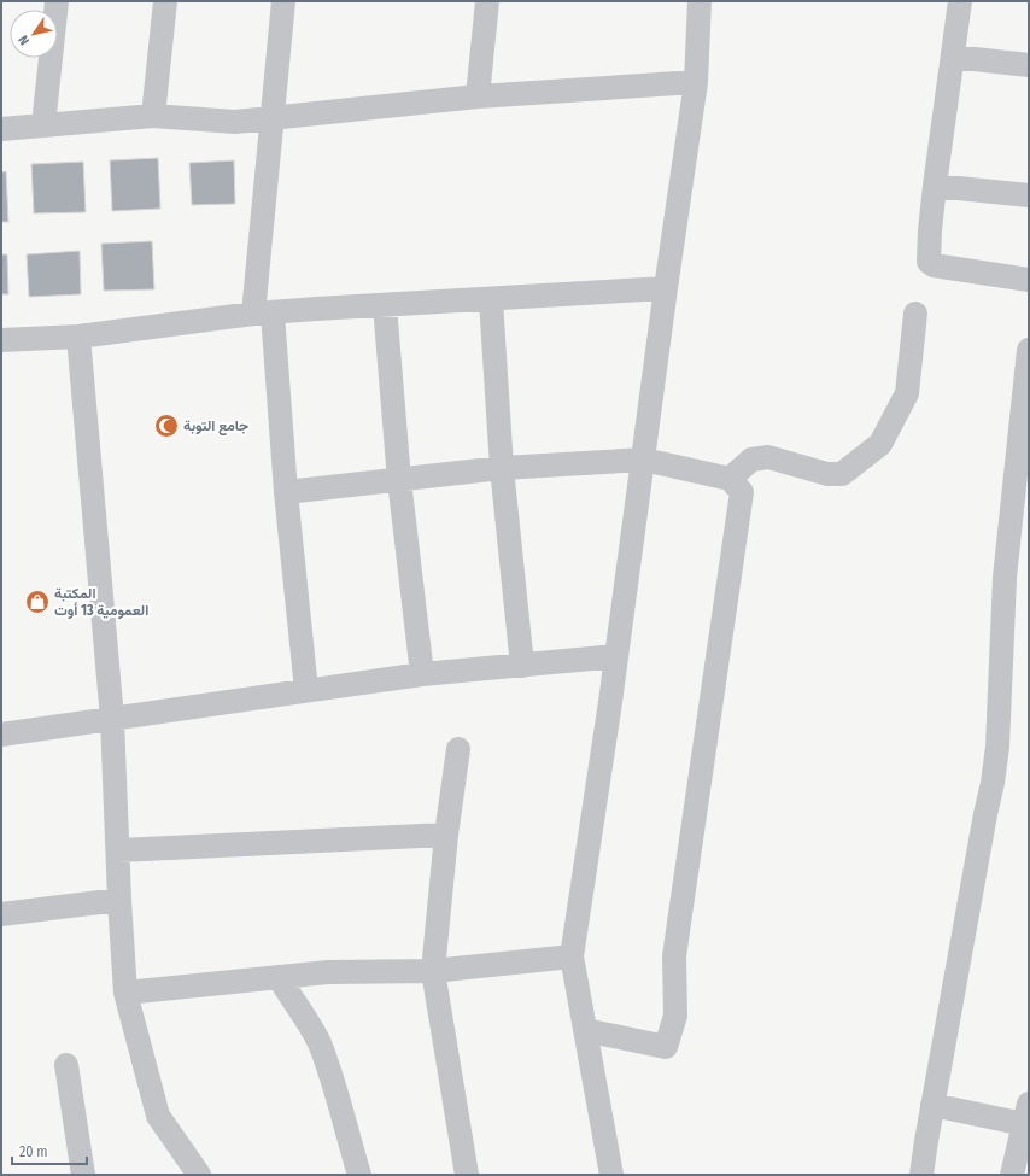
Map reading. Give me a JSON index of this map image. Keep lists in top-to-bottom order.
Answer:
{
  "places": {
    "mosque": ["جامع التوبة"],
    "shop": ["المكتبة العمومية 13 أوت"]
  },
  "scale_bar": "20 m",
  "north": "bottom left"
}
